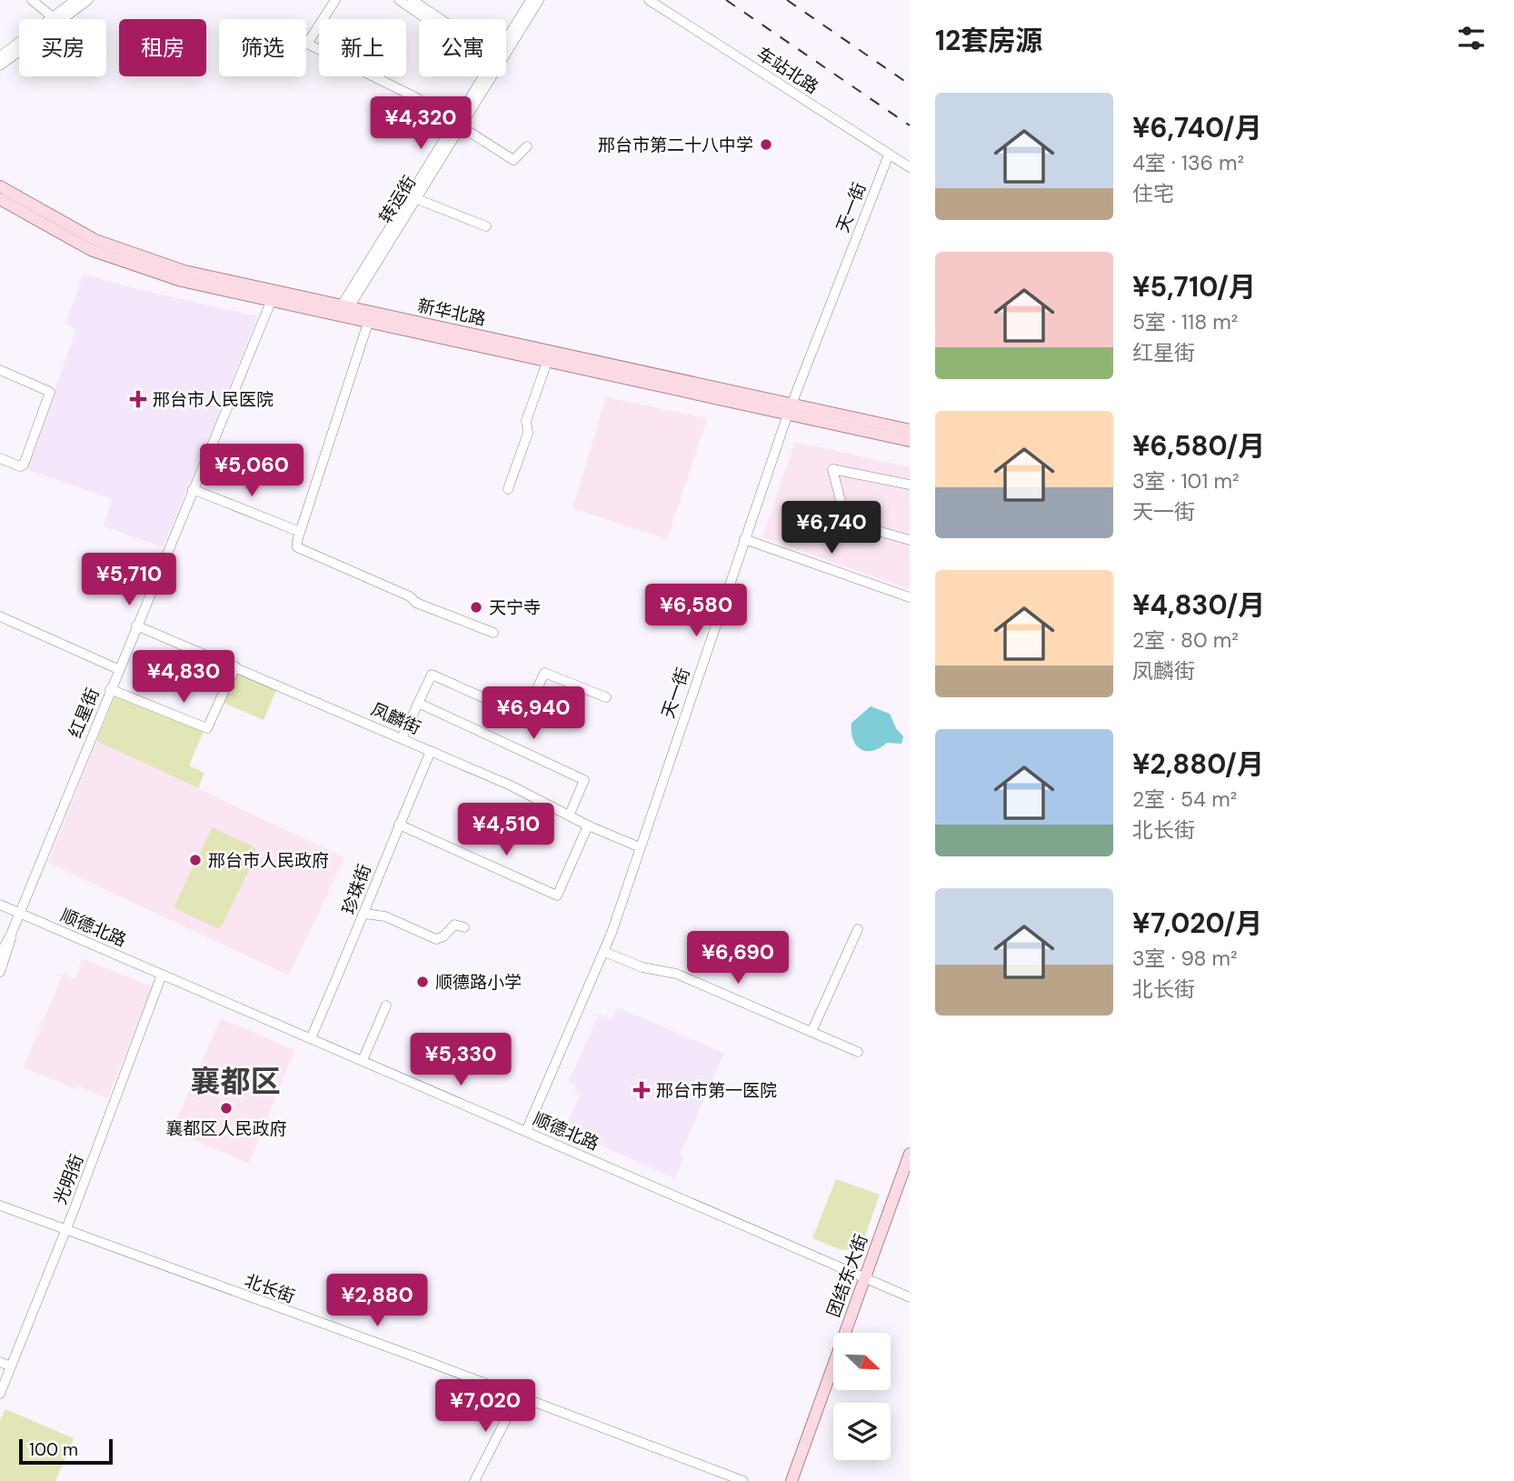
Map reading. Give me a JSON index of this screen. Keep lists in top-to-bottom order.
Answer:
{
  "streets": {
    "main road": ["新华北路", "团结东大街"],
    "street": [
      "车站北路",
      "转运街",
      "天一街",
      "红星街",
      "凤麟街",
      "珍珠街",
      "顺德北路",
      "光明街",
      "北长街"
    ]
  },
  "crossings": [
    ["车站北路", "天一街"],
    ["转运街", "新华北路"],
    ["天一街", "新华北路"],
    ["天一街", "凤麟街"],
    ["天一街", "顺德北路"],
    ["新华北路", "红星街"],
    ["红星街", "凤麟街"],
    ["红星街", "顺德北路"],
    ["凤麟街", "珍珠街"],
    ["珍珠街", "顺德北路"],
    ["顺德北路", "光明街"],
    ["顺德北路", "团结东大街"],
    ["光明街", "北长街"]
  ],
  "districts": ["襄都区"],
  "places": {
    "other": [
      "邢台市第二十八中学",
      "天宁寺",
      "邢台市人民政府",
      "顺德路小学",
      "襄都区人民政府"
    ],
    "health": ["邢台市人民医院", "邢台市第一医院"]
  },
  "scale_bar": "100 m",
  "north": "bottom right",
  "page": {
    "heading": "12套房源",
    "chip": [
      "买房",
      "租房",
      "筛选",
      "新上",
      "公寓"
    ],
    "list": [
      {
        "name": "¥6,740/月",
        "note": "4室 · 136 m² · 住宅"
      },
      {
        "name": "¥5,710/月",
        "note": "5室 · 118 m² · 红星街"
      },
      {
        "name": "¥6,580/月",
        "note": "3室 · 101 m² · 天一街"
      },
      {
        "name": "¥4,830/月",
        "note": "2室 · 80 m² · 凤麟街"
      },
      {
        "name": "¥2,880/月",
        "note": "2室 · 54 m² · 北长街"
      },
      {
        "name": "¥7,020/月",
        "note": "3室 · 98 m² · 北长街"
      }
    ],
    "price": [
      "¥4,320",
      "¥5,060",
      "¥6,740",
      "¥5,710",
      "¥6,580",
      "¥4,830",
      "¥6,940",
      "¥4,510",
      "¥6,690",
      "¥5,330",
      "¥2,880",
      "¥7,020"
    ],
    "scale": "100 m"
  }
}
